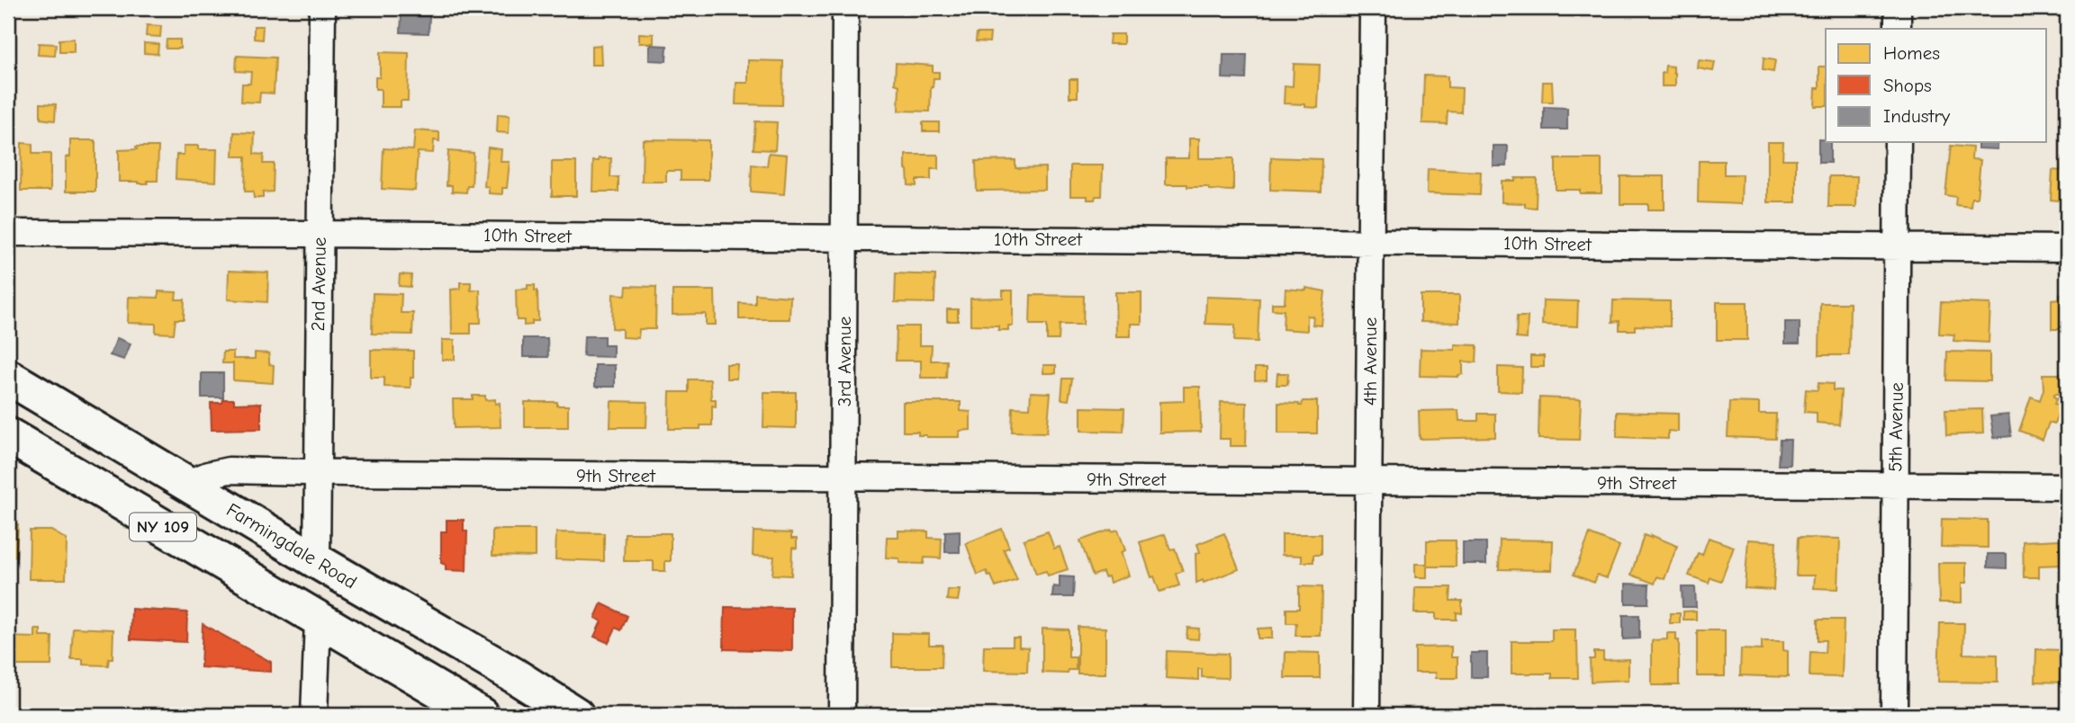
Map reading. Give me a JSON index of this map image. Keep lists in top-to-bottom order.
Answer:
{
  "streets": {
    "main road": ["NY 109", "Farmingdale Road"],
    "street": [
      "10th Street",
      "2nd Avenue",
      "3rd Avenue",
      "4th Avenue",
      "5th Avenue",
      "9th Street"
    ]
  },
  "crossings": [
    ["10th Street", "2nd Avenue"],
    ["10th Street", "3rd Avenue"],
    ["10th Street", "4th Avenue"],
    ["10th Street", "5th Avenue"],
    ["2nd Avenue", "9th Street"],
    ["2nd Avenue", "Farmingdale Road"],
    ["3rd Avenue", "9th Street"],
    ["4th Avenue", "9th Street"],
    ["5th Avenue", "9th Street"],
    ["9th Street", "Farmingdale Road"]
  ],
  "legend": ["Homes", "Shops", "Industry"]
}
